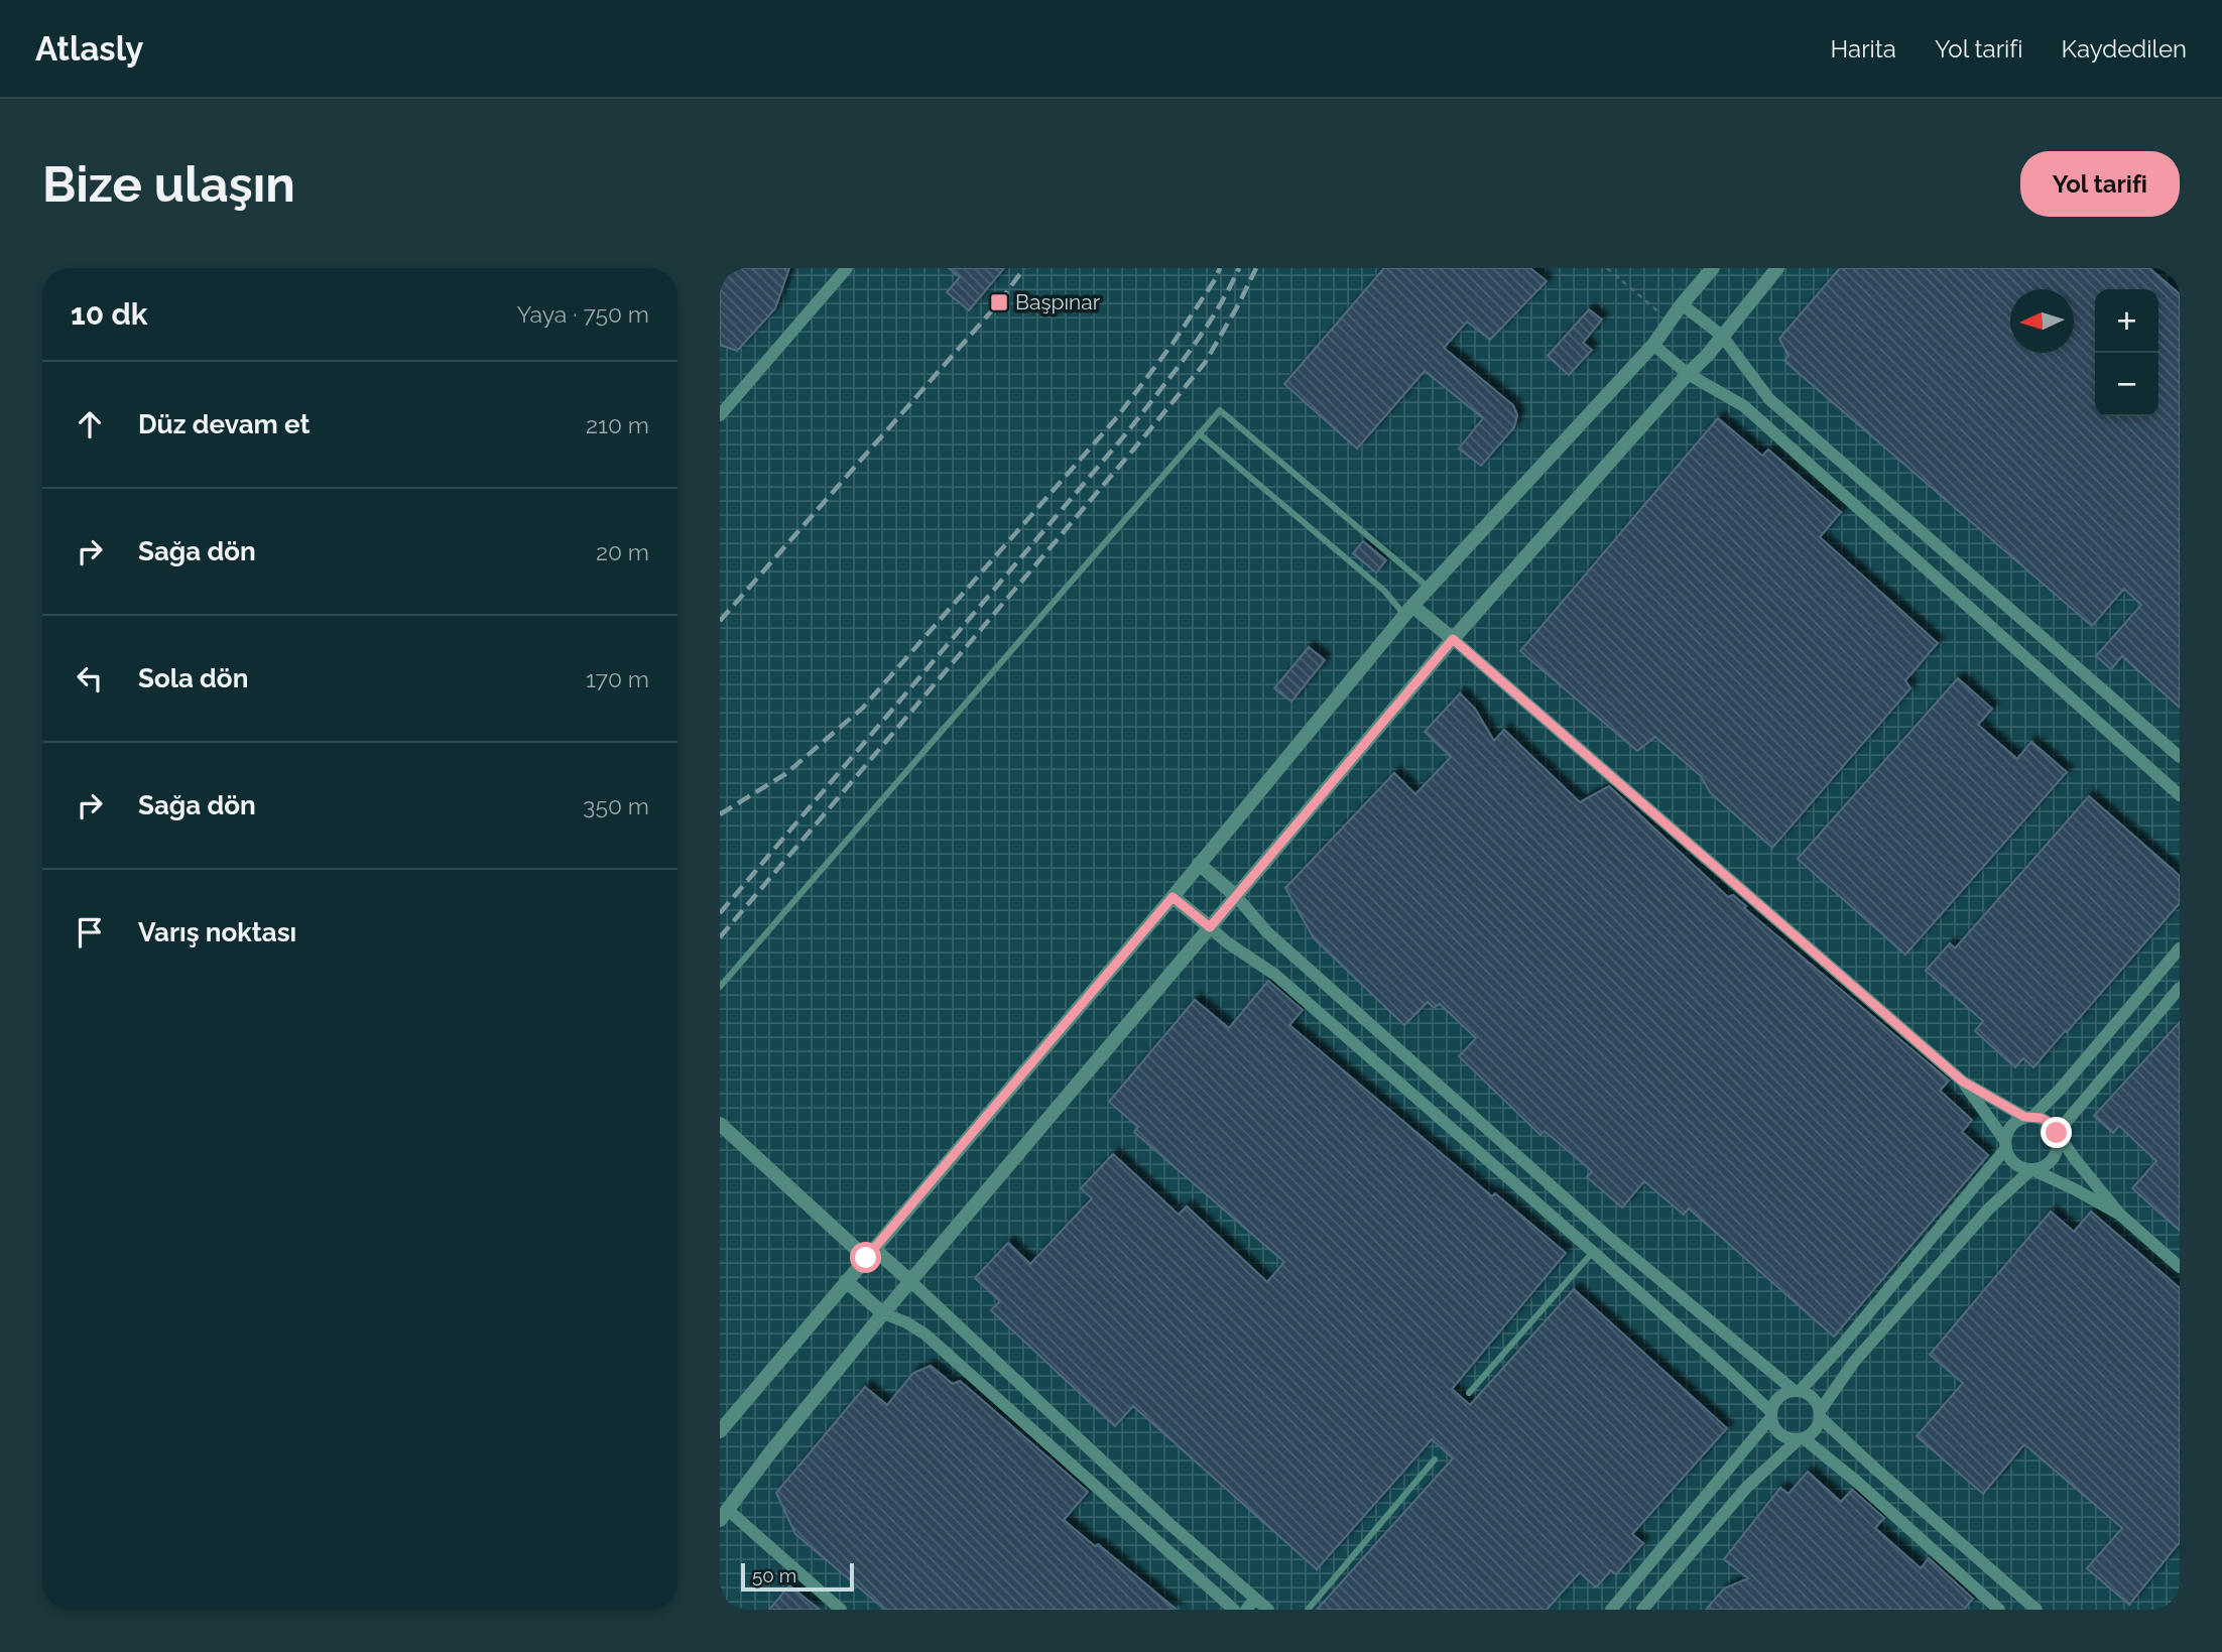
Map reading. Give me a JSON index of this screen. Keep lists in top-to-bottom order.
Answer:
{
  "places": {
    "transit": ["Başpınar"]
  },
  "scale_bar": "50 m",
  "north": "left",
  "page": {
    "header": "Atlasly",
    "nav": ["Harita", "Yol tarifi", "Kaydedilen"],
    "buttons": "Yol tarifi",
    "title": "Bize ulaşın",
    "heading": ["10 dk", "Yaya · 750 m"],
    "map_buttons": ["+", "−"],
    "list": [
      ["Düz devam et", "210 m"],
      ["Sağa dön", "20 m"],
      ["Sola dön", "170 m"],
      ["Sağa dön", "350 m"],
      "Varış noktası"
    ],
    "scale": "50 m"
  }
}
